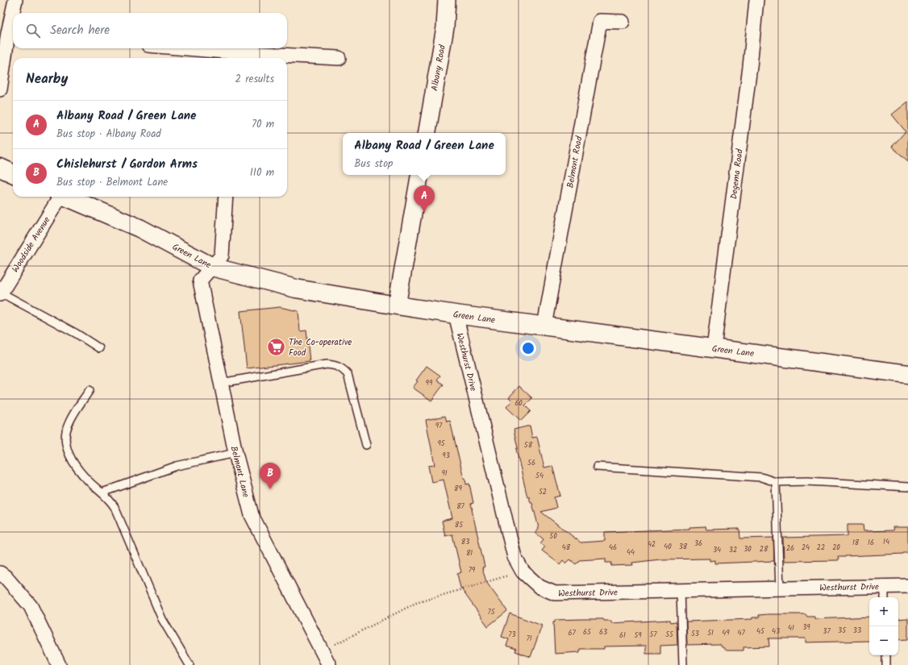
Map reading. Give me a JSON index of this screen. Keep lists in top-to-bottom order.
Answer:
{
  "streets": {
    "main road": ["Green Lane"],
    "street": [
      "Albany Road",
      "Belmont Road",
      "Degema Road",
      "Woodside Avenue",
      "Westhurst Drive",
      "Belmont Lane"
    ]
  },
  "crossings": [
    ["Belmont Road", "Green Lane"],
    ["Degema Road", "Green Lane"],
    ["Green Lane", "Westhurst Drive"],
    ["Green Lane", "Belmont Lane"]
  ],
  "places": {
    "supermarket": ["The Co-operative Food"]
  },
  "house_numbers": [
    "99",
    "60",
    "97",
    "95",
    "58",
    "93",
    "56",
    "91",
    "54",
    "89",
    "52",
    "87",
    "85",
    "50",
    "83",
    "14",
    "18",
    "16",
    "36",
    "42",
    "40",
    "38",
    "48",
    "46",
    "24",
    "22",
    "20",
    "26",
    "30",
    "28",
    "34",
    "32",
    "44",
    "81",
    "79",
    "75",
    "39",
    "41",
    "35",
    "33",
    "45",
    "43",
    "37",
    "65",
    "63",
    "67",
    "51",
    "49",
    "47",
    "53",
    "73",
    "57",
    "55",
    "61",
    "59",
    "71"
  ],
  "page": {
    "search": "Search here",
    "heading": ["Nearby", "2 results"],
    "list": [
      {
        "mark": "A",
        "name": "Albany Road / Green Lane",
        "note": "Bus stop · Albany Road",
        "value": "70 m"
      },
      {
        "mark": "B",
        "name": "Chislehurst / Gordon Arms",
        "note": "Bus stop · Belmont Lane",
        "value": "110 m"
      }
    ],
    "popup": ["Albany Road / Green Lane", "Bus stop"],
    "pins": ["A", "B"],
    "map_buttons": ["+", "−"]
  }
}
